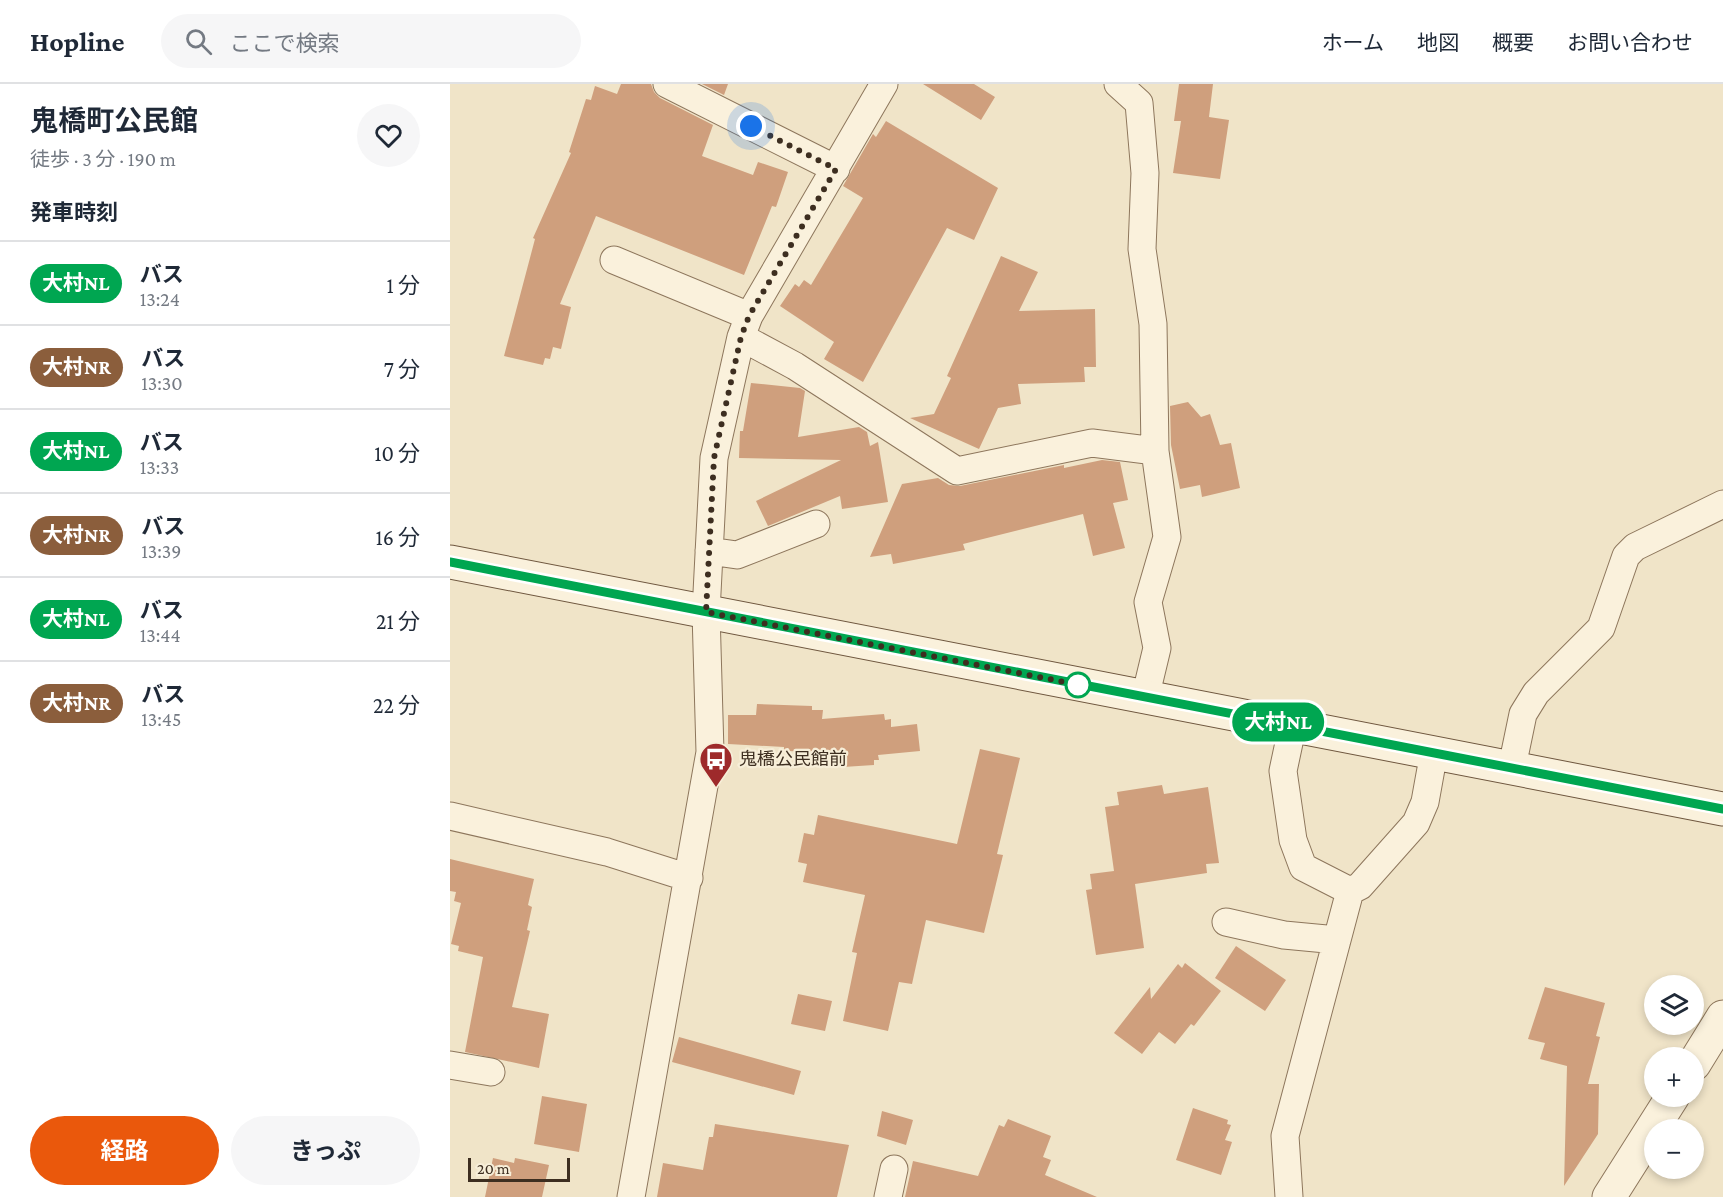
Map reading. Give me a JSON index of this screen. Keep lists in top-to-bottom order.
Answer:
{
  "places": {
    "bus stop": ["鬼橋公民館前"]
  },
  "lines": ["bus line 大村NL"],
  "scale_bar": "20 m",
  "page": {
    "header": "Hopline",
    "search": "ここで検索",
    "nav": [
      "ホーム",
      "地図",
      "概要",
      "お問い合わせ"
    ],
    "heading": [
      ["鬼橋町公民館", "徒歩 · 3 分 · 190 m"],
      "発車時刻"
    ],
    "on_map": "大村NL",
    "list": [
      {
        "mark": "大村NL",
        "name": "バス",
        "note": "13:24",
        "value": "1 分"
      },
      {
        "mark": "大村NR",
        "name": "バス",
        "note": "13:30",
        "value": "7 分"
      },
      {
        "mark": "大村NL",
        "name": "バス",
        "note": "13:33",
        "value": "10 分"
      },
      {
        "mark": "大村NR",
        "name": "バス",
        "note": "13:39",
        "value": "16 分"
      },
      {
        "mark": "大村NL",
        "name": "バス",
        "note": "13:44",
        "value": "21 分"
      },
      {
        "mark": "大村NR",
        "name": "バス",
        "note": "13:45",
        "value": "22 分"
      }
    ],
    "map_buttons": ["+", "−"],
    "buttons": ["経路", "きっぷ"],
    "scale": "20 m"
  }
}
